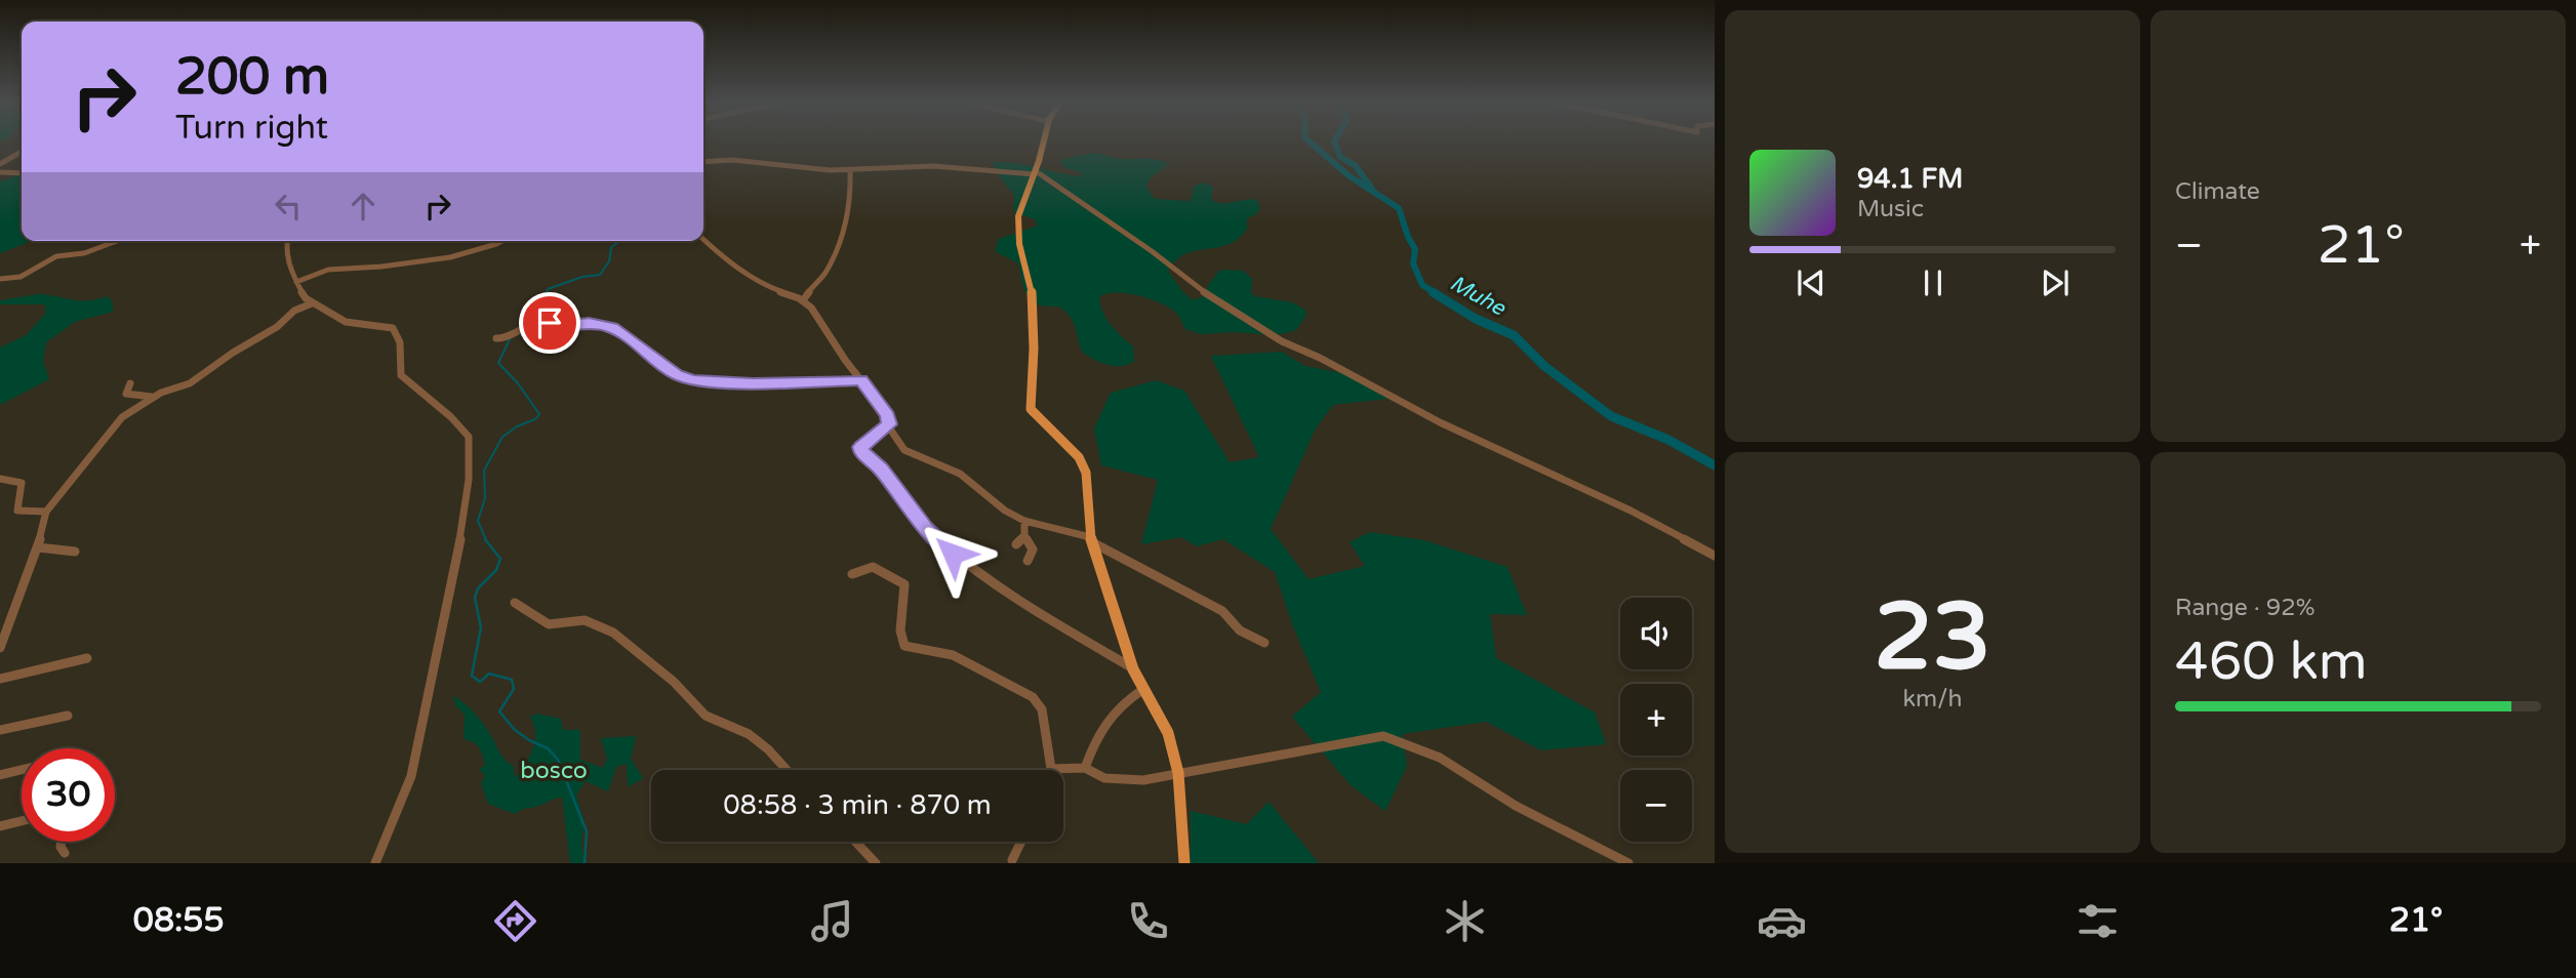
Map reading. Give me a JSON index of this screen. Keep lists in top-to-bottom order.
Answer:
{
  "water": ["Muhe"],
  "parks": ["bosco"],
  "page": {
    "tile": [
      "Climate",
      ["23", "km/h"],
      ["Range · 92%", "460 km"]
    ],
    "turn": ["200 m", "Turn right"],
    "song": ["94.1 FM", "Music"],
    "heat": ["−", "21°", "+"],
    "map_buttons": ["+", "−"],
    "limit": "30",
    "trip": "08:58 · 3 min · 870 m",
    "tabs": ["08:55", "21°"]
  }
}
